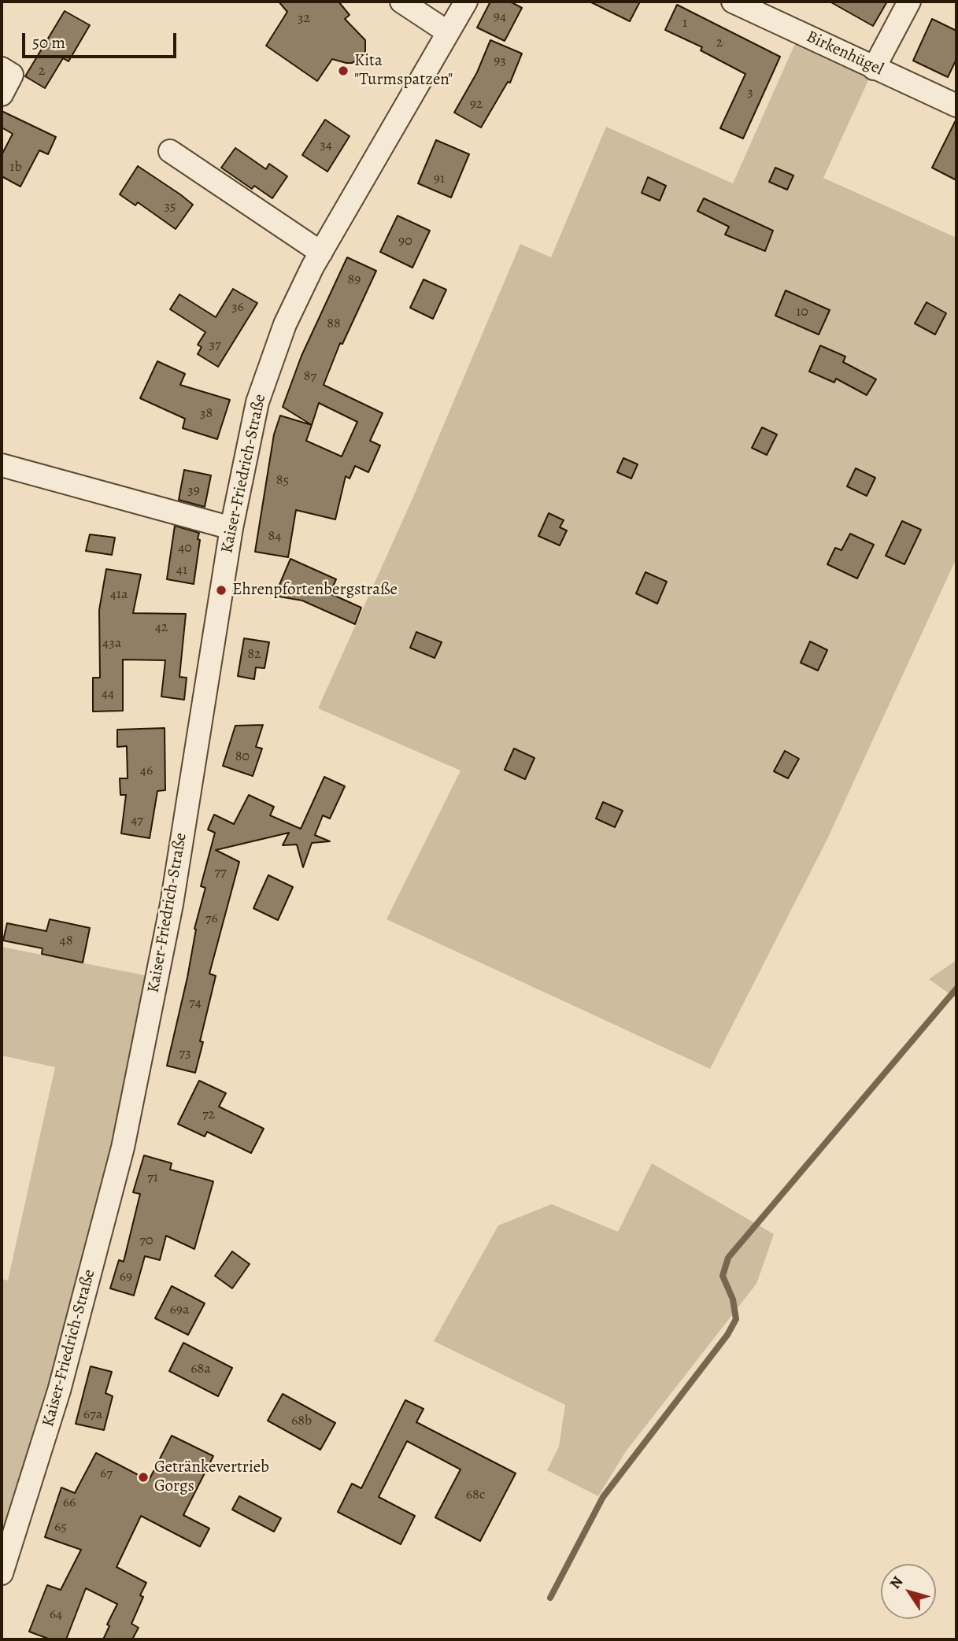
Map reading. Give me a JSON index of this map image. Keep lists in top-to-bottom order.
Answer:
{
  "streets": {
    "street": ["Birkenhügel", "Kaiser-Friedrich-Straße"]
  },
  "places": ["Kita \"Turmspatzen\"", "Ehrenpfortenbergstraße", "Getränkevertrieb Gorgs"],
  "house_numbers": [
    "94",
    "32",
    "1",
    "2",
    "93",
    "2",
    "3",
    "92",
    "34",
    "1b",
    "91",
    "35",
    "90",
    "89",
    "36",
    "10",
    "88",
    "37",
    "87",
    "38",
    "85",
    "39",
    "84",
    "40",
    "41",
    "41a",
    "42",
    "43a",
    "82",
    "44",
    "80",
    "46",
    "47",
    "77",
    "76",
    "48",
    "74",
    "73",
    "72",
    "71",
    "70",
    "69",
    "69a",
    "68a",
    "67a",
    "68b",
    "67",
    "68c",
    "66",
    "65",
    "64"
  ],
  "scale_bar": "50 m",
  "north": "top left"
}
